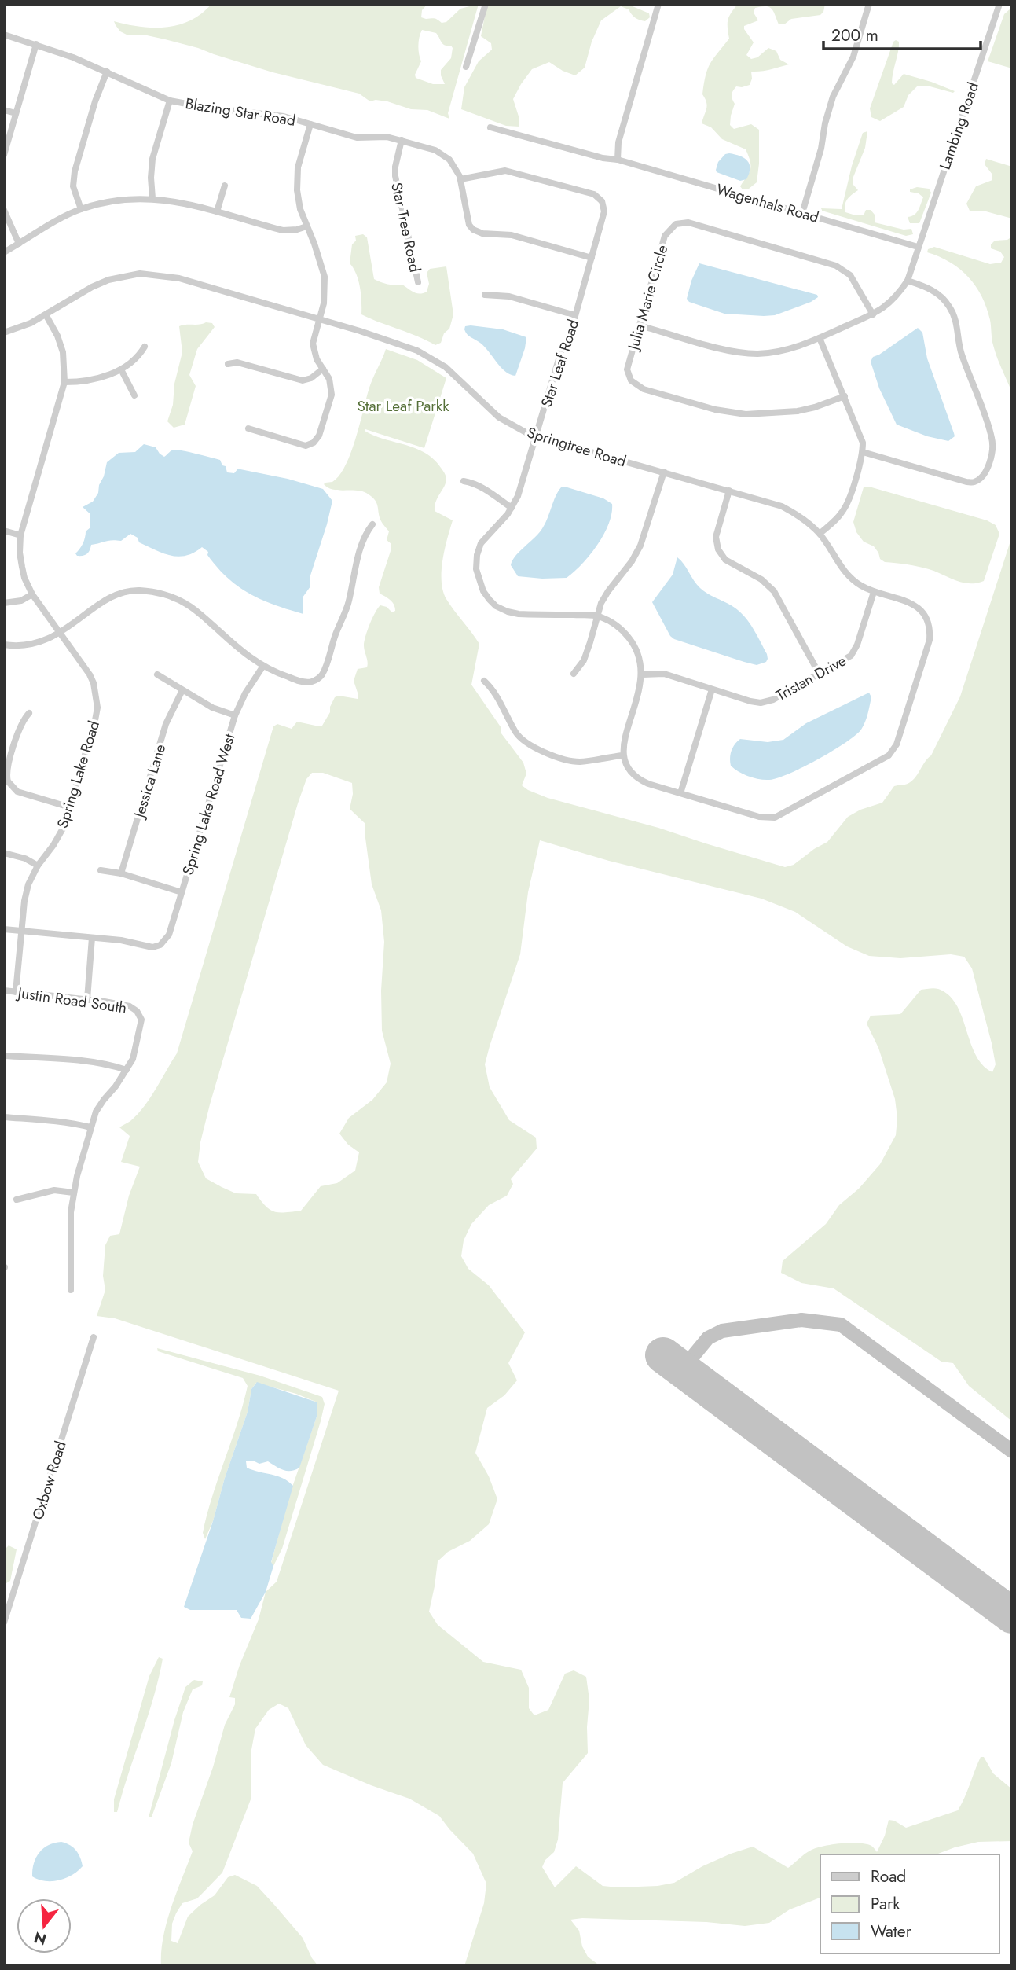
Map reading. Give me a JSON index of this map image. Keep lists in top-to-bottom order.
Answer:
{
  "streets": {
    "street": [
      "Blazing Star Road",
      "Lambing Road",
      "Wagenhals Road",
      "Star Tree Road",
      "Julia Marie Circle",
      "Star Leaf Road",
      "Springtree Road",
      "Tristan Drive",
      "Spring Lake Road",
      "Jessica Lane",
      "Spring Lake Road West",
      "Justin Road South",
      "Oxbow Road"
    ]
  },
  "crossings": [
    ["Blazing Star Road", "Star Tree Road"],
    ["Blazing Star Road", "Star Leaf Road"],
    ["Lambing Road", "Wagenhals Road"],
    ["Star Leaf Road", "Springtree Road"],
    ["Springtree Road", "Tristan Drive"],
    ["Springtree Road", "Spring Lake Road"],
    ["Spring Lake Road", "Justin Road South"]
  ],
  "parks": ["Star Leaf Parkk"],
  "legend": ["Road", "Park", "Water"],
  "scale_bar": "200 m",
  "north": "bottom"
}
